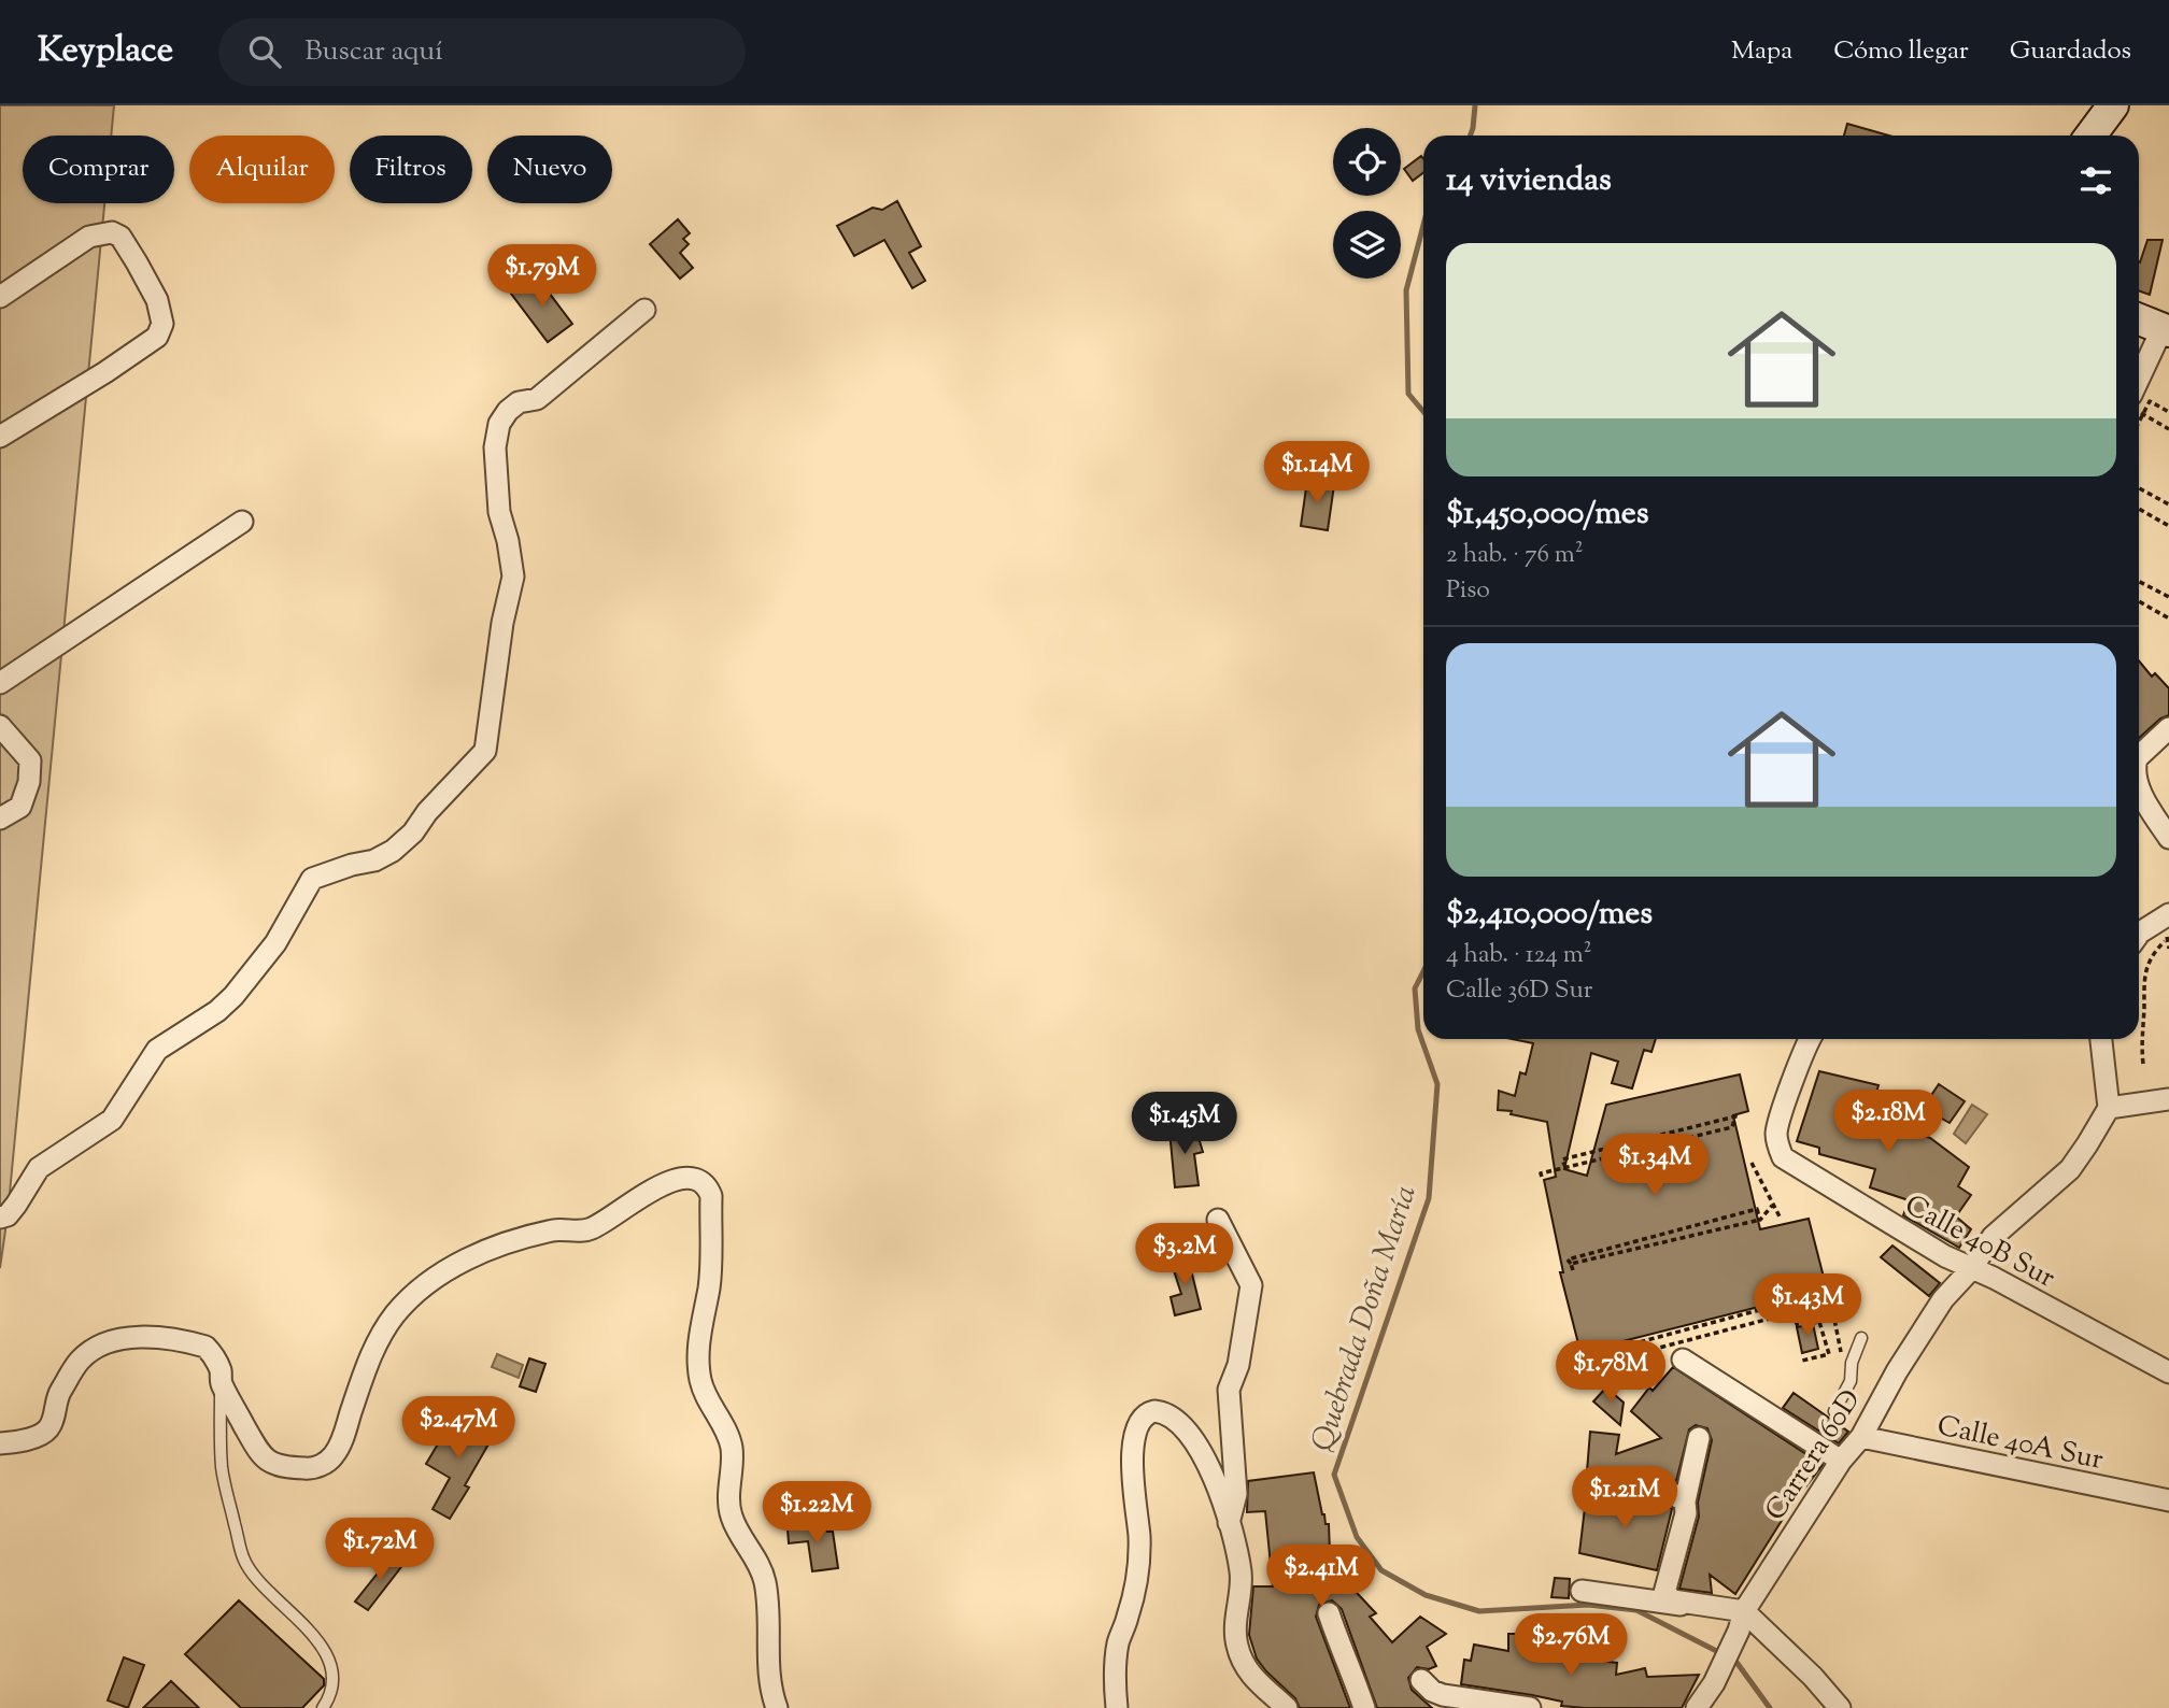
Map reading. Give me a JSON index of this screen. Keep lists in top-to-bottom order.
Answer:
{
  "streets": {
    "street": ["Calle 40B Sur", "Calle 40A Sur", "Carrera 60D"]
  },
  "crossings": [
    ["Calle 40B Sur", "Carrera 60D"],
    ["Calle 40A Sur", "Carrera 60D"]
  ],
  "water": ["Quebrada Doña María"],
  "page": {
    "header": "Keyplace",
    "search": "Buscar aquí",
    "nav": ["Mapa", "Cómo llegar", "Guardados"],
    "chip": [
      "Comprar",
      "Alquilar",
      "Filtros",
      "Nuevo"
    ],
    "heading": "14 viviendas",
    "list": [
      {
        "name": "$1,450,000/mes",
        "note": "2 hab. · 76 m² · Piso"
      },
      {
        "name": "$2,410,000/mes",
        "note": "4 hab. · 124 m² · Calle 36D Sur"
      }
    ],
    "price": [
      "$1.79M",
      "$1.14M",
      "$2.18M",
      "$1.45M",
      "$1.34M",
      "$3.2M",
      "$1.43M",
      "$1.78M",
      "$2.47M",
      "$1.21M",
      "$1.22M",
      "$1.72M",
      "$2.41M",
      "$2.76M"
    ]
  }
}
